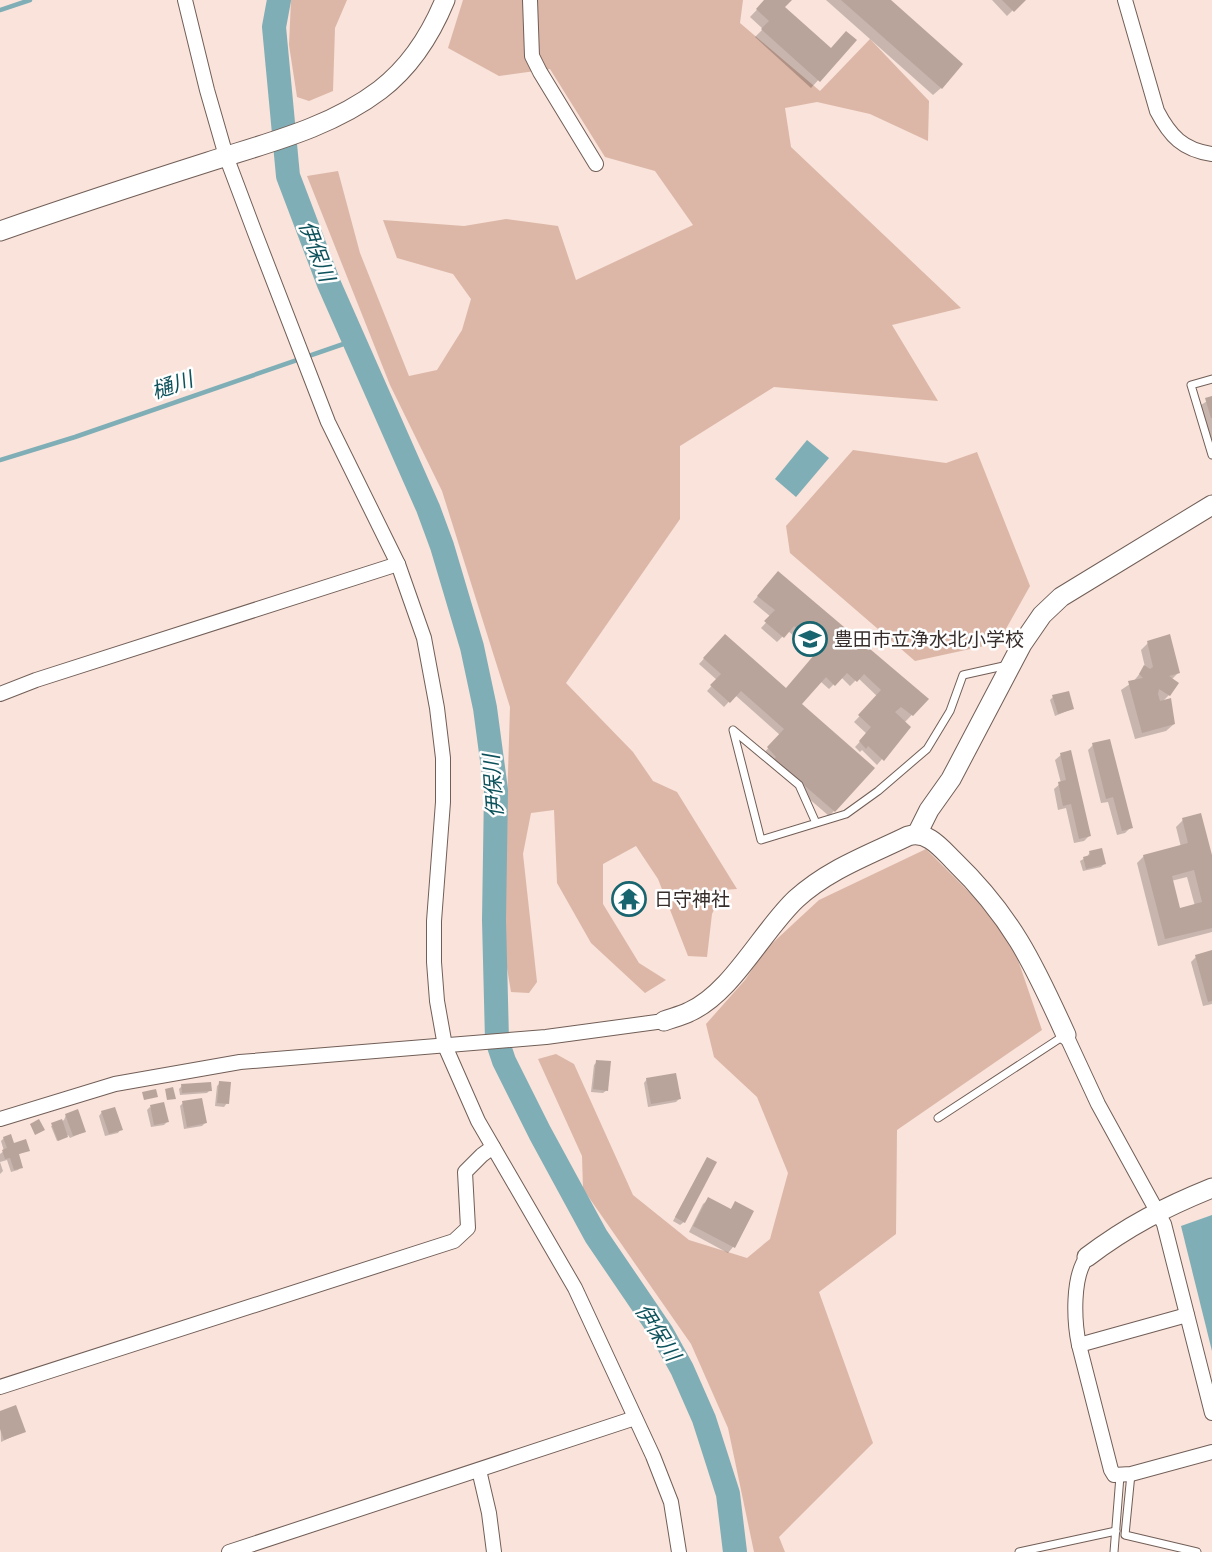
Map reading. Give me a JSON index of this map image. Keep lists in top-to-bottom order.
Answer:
{
  "water": ["伊保川", "樋川"],
  "places": {
    "school or university": ["豊田市立浄水北小学校"],
    "temple": ["日守神社"]
  }
}
